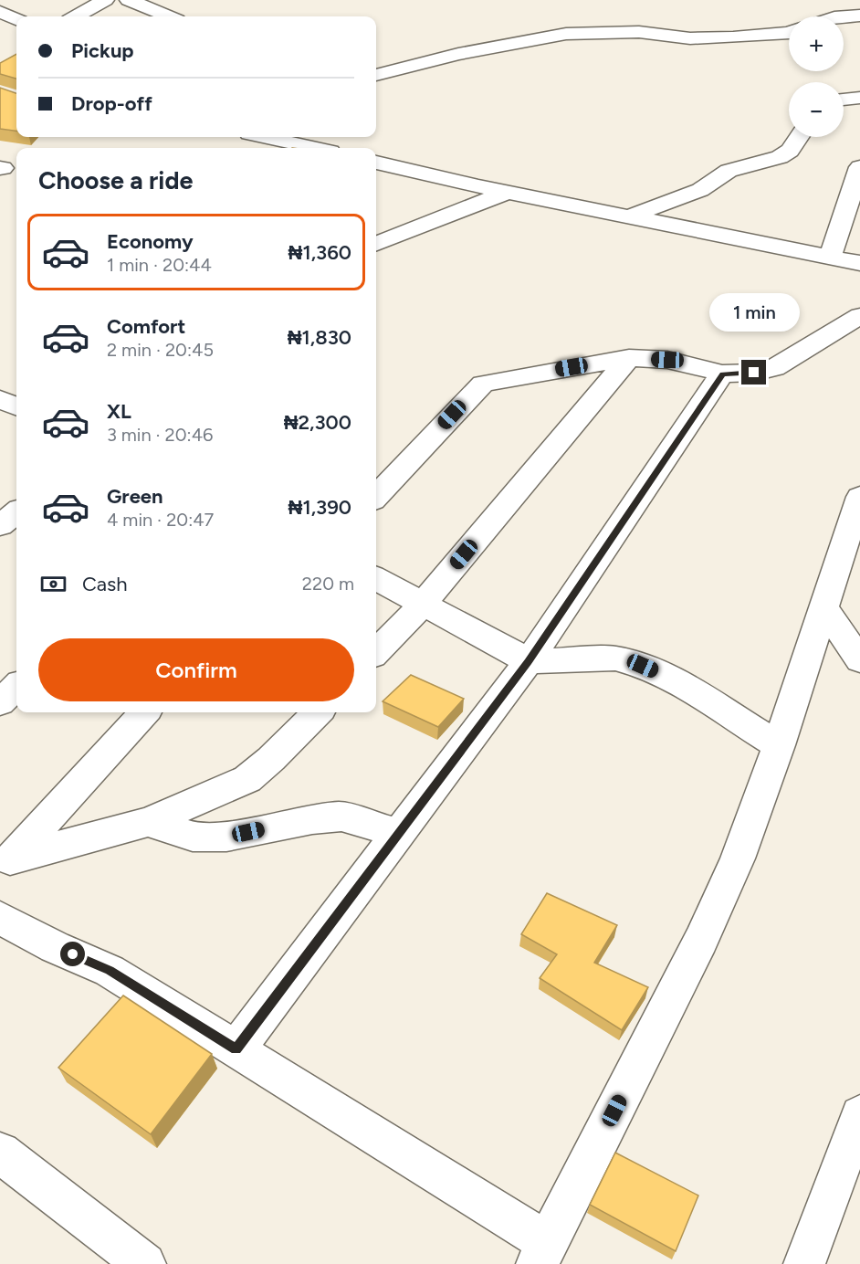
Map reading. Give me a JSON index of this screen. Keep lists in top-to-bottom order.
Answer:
{
  "page": {
    "map_buttons": ["+", "−"],
    "banner": ["Pickup", "Drop-off"],
    "heading": "Choose a ride",
    "list": [
      {
        "name": "Economy",
        "note": "1 min · 20:44",
        "value": "₦1,360"
      },
      {
        "name": "Comfort",
        "note": "2 min · 20:45",
        "value": "₦1,830"
      },
      {
        "name": "XL",
        "note": "3 min · 20:46",
        "value": "₦2,300"
      },
      {
        "name": "Green",
        "note": "4 min · 20:47",
        "value": "₦1,390"
      }
    ],
    "bubble": "1 min",
    "pay": ["Cash", "220 m"],
    "buttons": "Confirm"
  }
}
